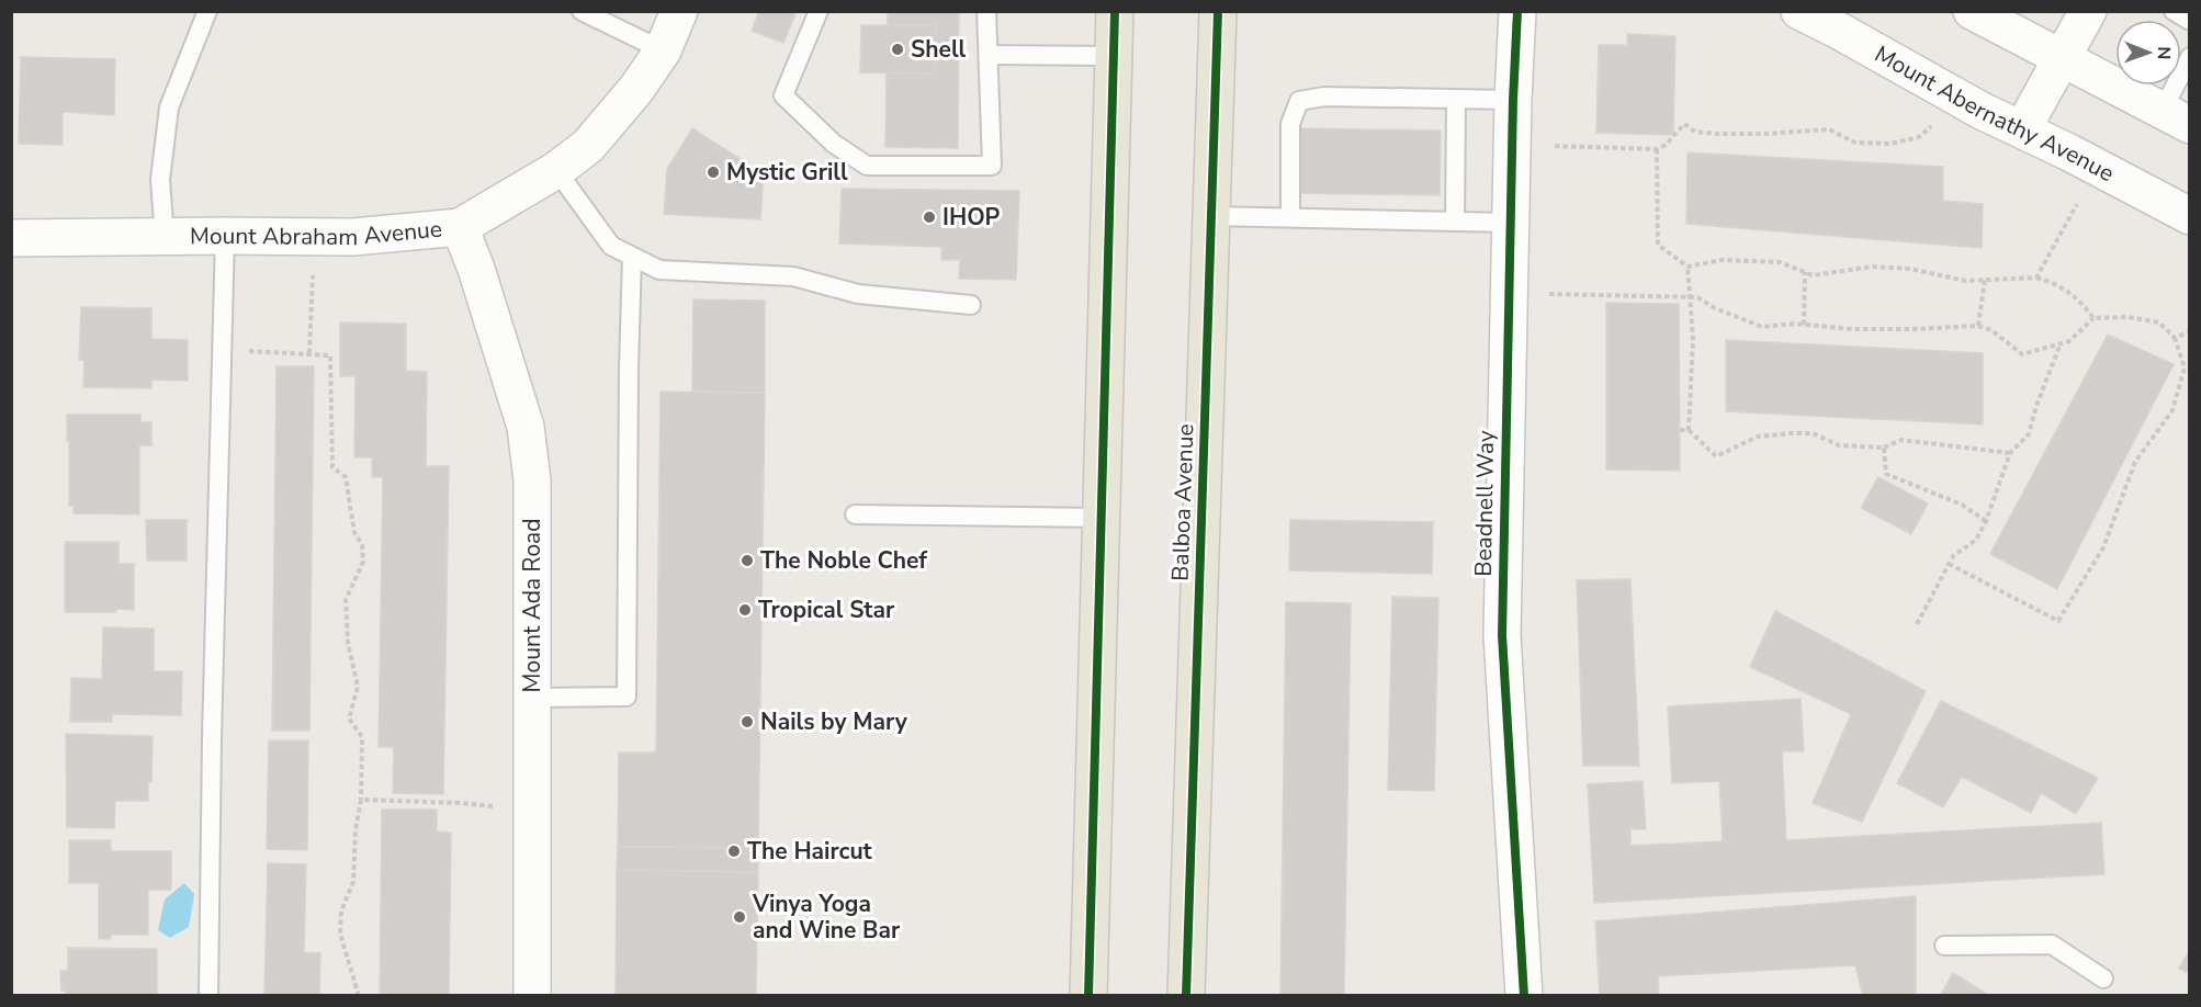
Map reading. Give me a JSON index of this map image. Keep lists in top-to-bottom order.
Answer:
{
  "streets": {
    "main road": ["Balboa Avenue"],
    "street": [
      "Mount Abernathy Avenue",
      "Mount Abraham Avenue",
      "Beadnell Way",
      "Mount Ada Road"
    ]
  },
  "crossings": [
    ["Mount Abraham Avenue", "Mount Ada Road"]
  ],
  "places": [
    "Shell",
    "Mystic Grill",
    "IHOP",
    "The Noble Chef",
    "Tropical Star",
    "Nails by Mary",
    "The Haircut",
    "Vinya Yoga and Wine Bar"
  ],
  "north": "right"
}
